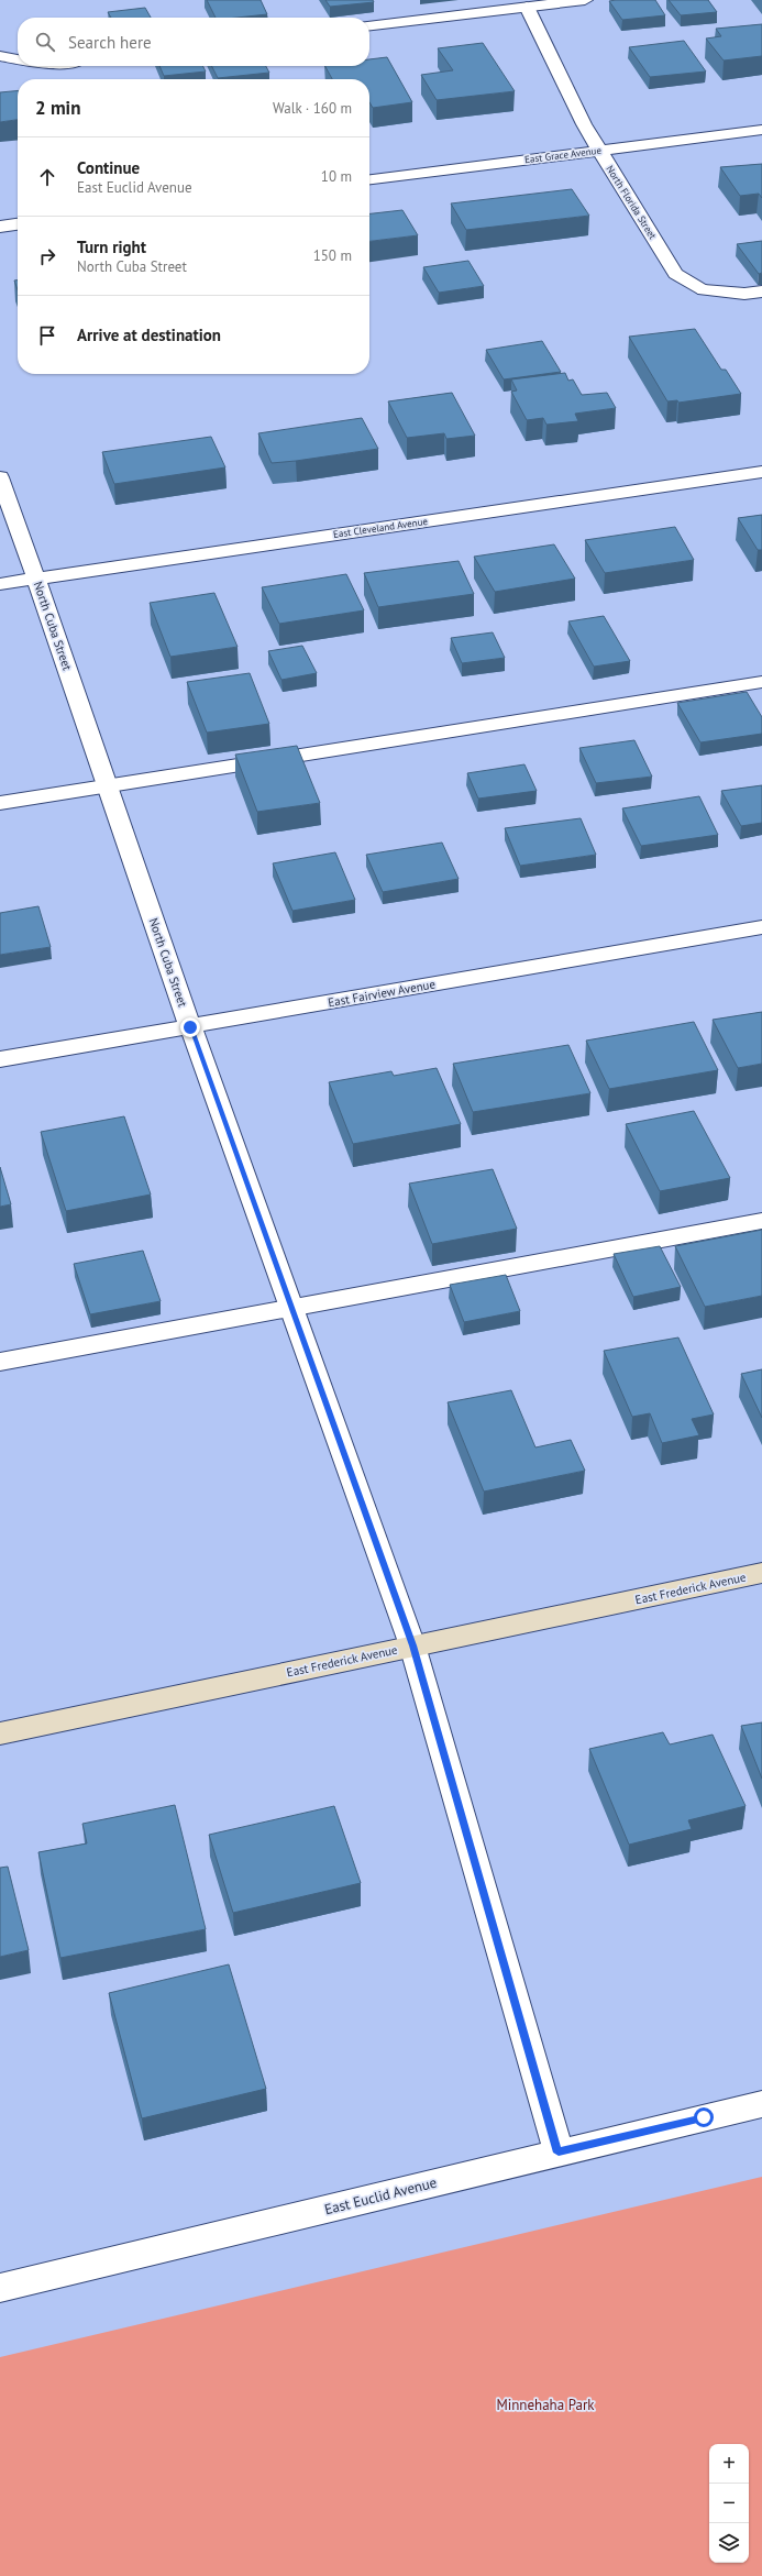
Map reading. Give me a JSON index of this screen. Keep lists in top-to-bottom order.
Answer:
{
  "streets": {
    "main road": ["East Frederick Avenue"],
    "street": [
      "East Grace Avenue",
      "North Florida Street",
      "East Cleveland Avenue",
      "North Cuba Street",
      "East Fairview Avenue",
      "East Euclid Avenue"
    ]
  },
  "crossings": [
    ["East Grace Avenue", "North Florida Street"],
    ["East Cleveland Avenue", "North Cuba Street"],
    ["North Cuba Street", "East Fairview Avenue"],
    ["North Cuba Street", "East Frederick Avenue"],
    ["North Cuba Street", "East Euclid Avenue"]
  ],
  "parks": ["Minnehaha Park"],
  "page": {
    "search": "Search here",
    "heading": ["2 min", "Walk · 160 m"],
    "list": [
      ["Continue", "East Euclid Avenue", "10 m"],
      ["Turn right", "North Cuba Street", "150 m"],
      "Arrive at destination"
    ],
    "map_buttons": ["+", "−"]
  }
}
